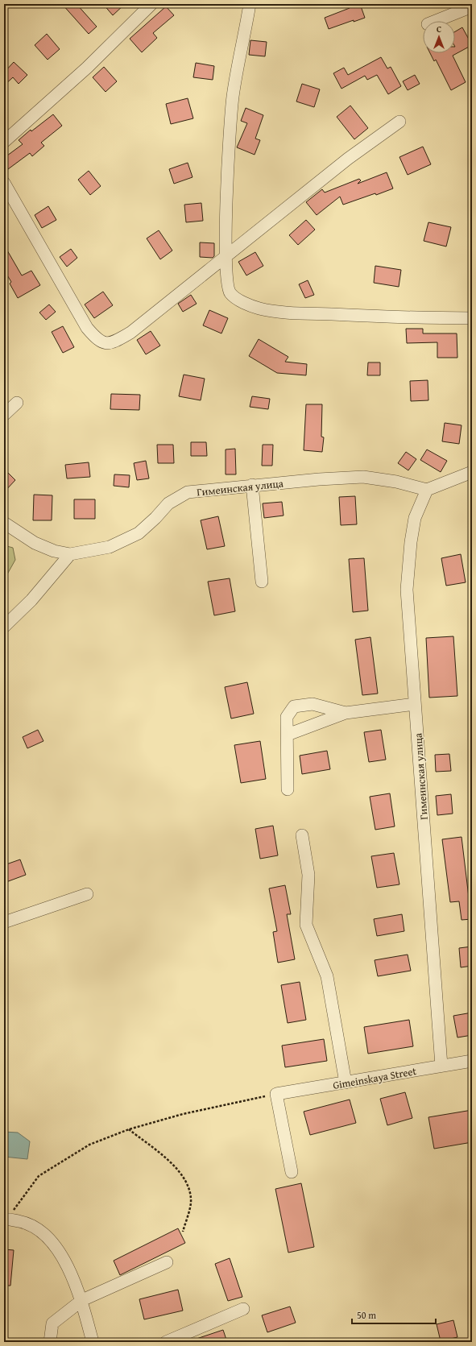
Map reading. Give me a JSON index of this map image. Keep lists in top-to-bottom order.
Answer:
{
  "streets": {
    "street": ["Гимеинская улица", "Gimeinskaya Street"]
  },
  "crossings": [
    ["Гимеинская улица", "Gimeinskaya Street"]
  ],
  "scale_bar": "50 m",
  "north": "top"
}
